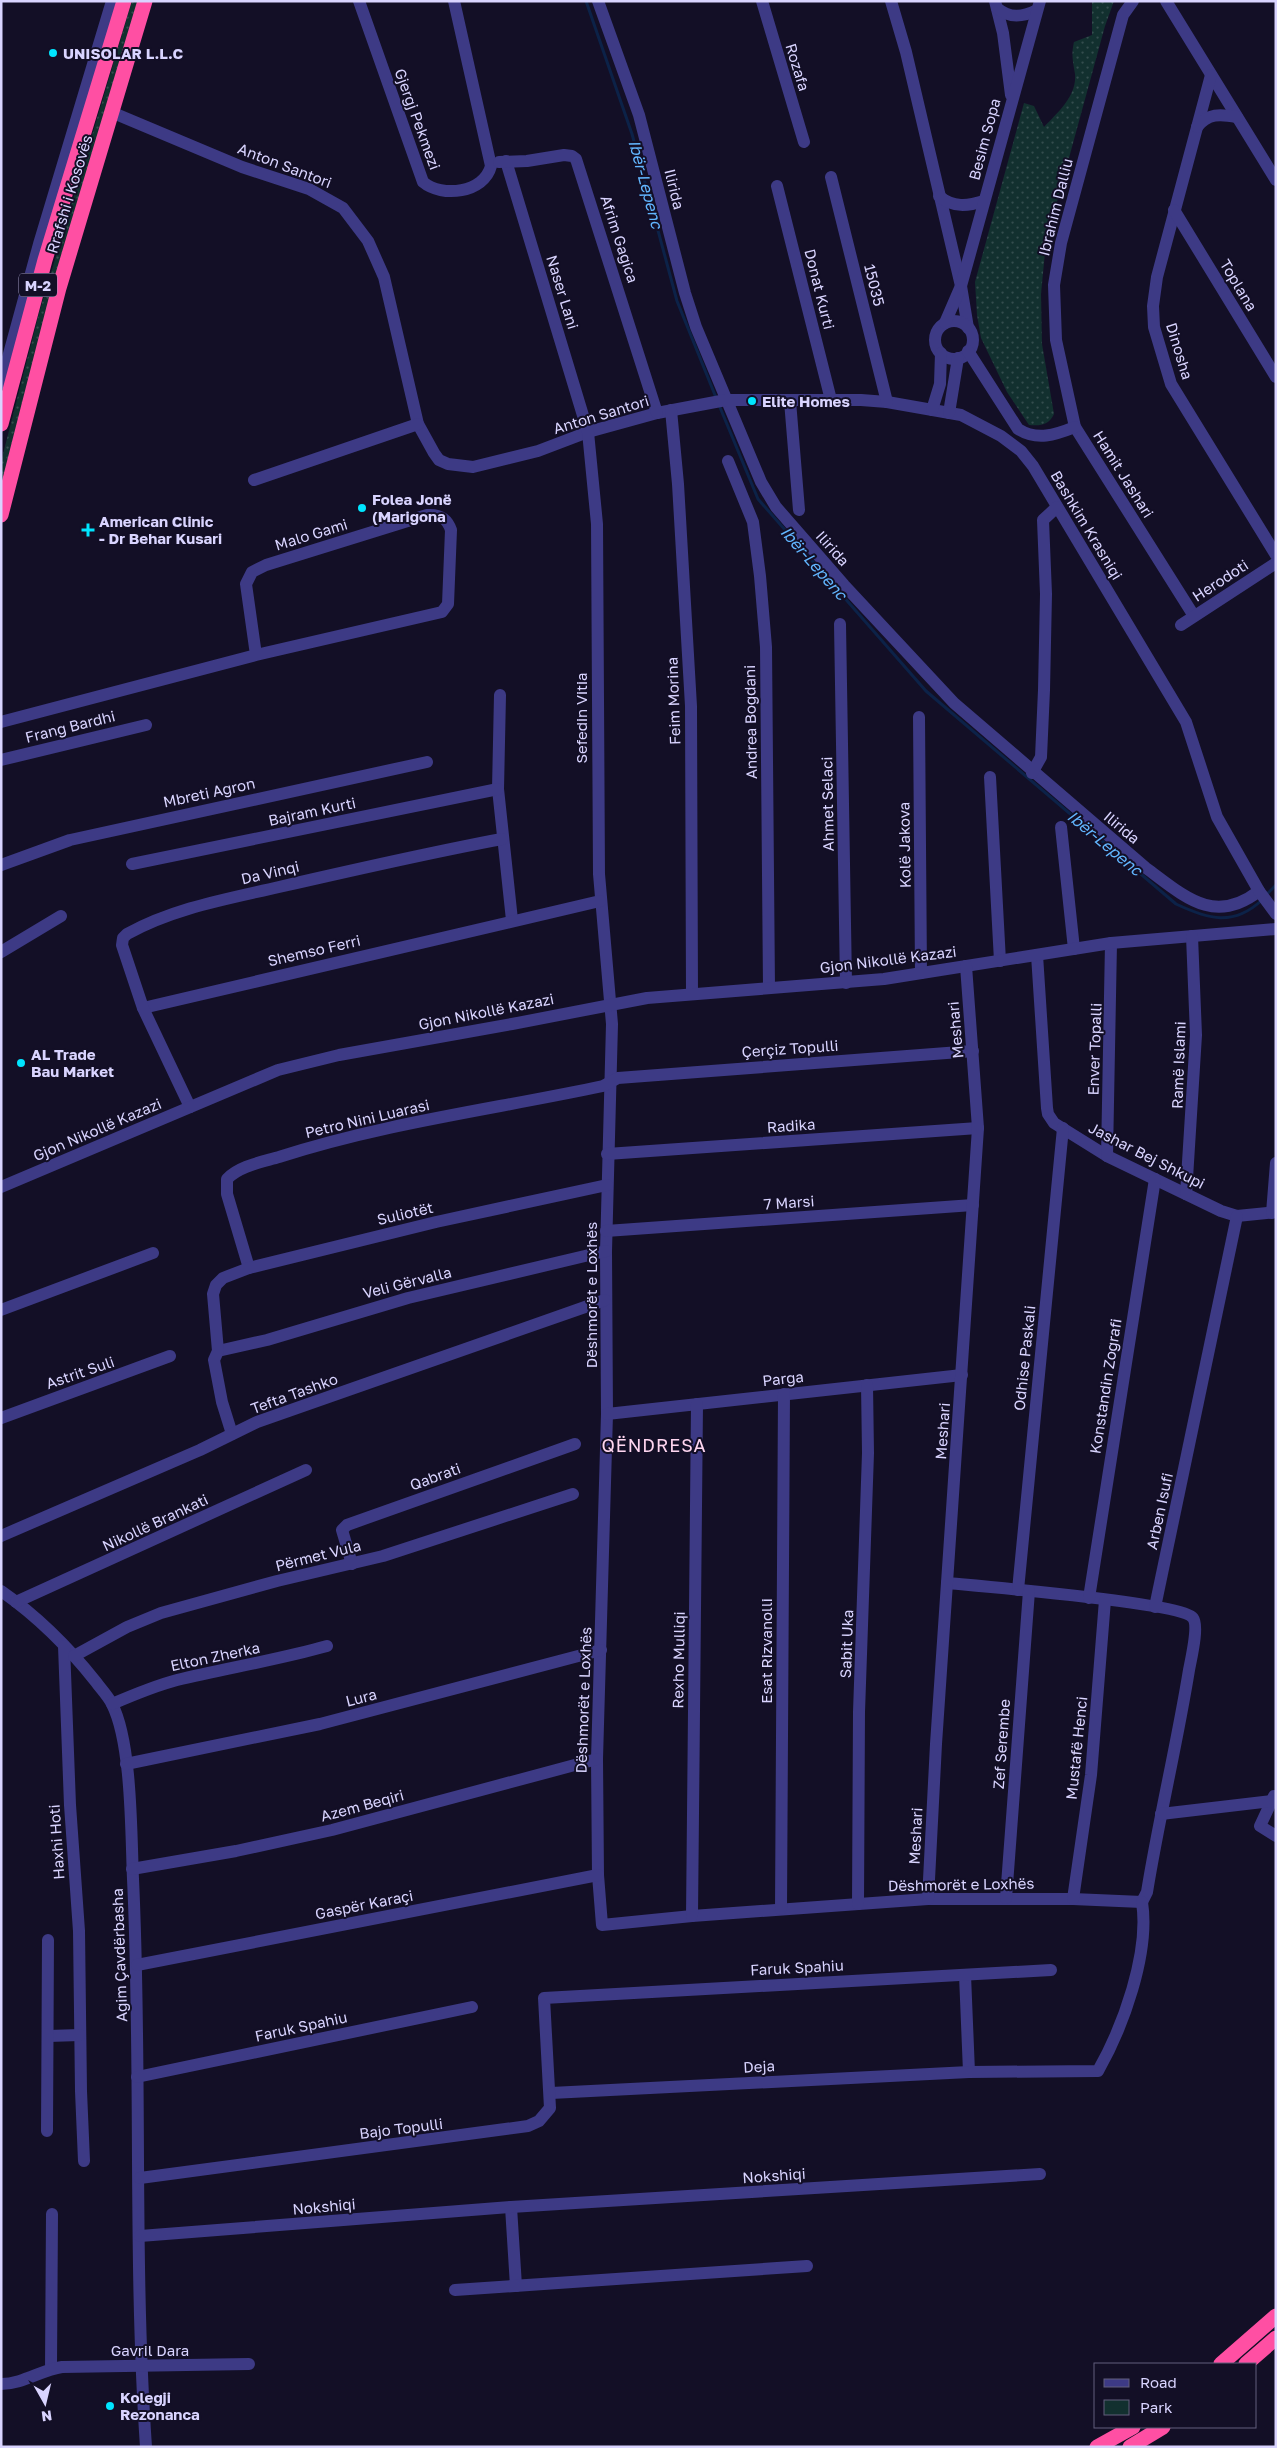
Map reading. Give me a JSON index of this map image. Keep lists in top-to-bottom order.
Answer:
{
  "streets": {
    "highway": ["Rrafshi i Kosovës", "M-2"],
    "street": [
      "Rozafa",
      "Gjergj Pekmezi",
      "Besim Sopa",
      "Anton Santori",
      "Ilirida",
      "Ibrahim Dalliu",
      "Afrim Gagica",
      "15035",
      "Toplana",
      "Donat Kurti",
      "Naser Lani",
      "Dinosha",
      "Hamit Jashari",
      "Bashkim Krasniqi",
      "Malo Gami",
      "Herodoti",
      "Feim Morina",
      "Sefedin Vitia",
      "Andrea Bogdani",
      "Frang Bardhi",
      "Mbreti Agron",
      "Ahmet Selaci",
      "Bajram Kurti",
      "Kolë Jakova",
      "Da Vinqi",
      "Shemso Ferri",
      "Gjon Nikollë Kazazi",
      "Meshari",
      "Çerçiz Topulli",
      "Enver Topalli",
      "Ramë Islami",
      "Petro Nini Luarasi",
      "Radika",
      "Jashar Bej Shkupi",
      "7 Marsi",
      "Suliotët",
      "Veli Gërvalla",
      "Dëshmorët e Loxhës",
      "Odhise Paskali",
      "Astrit Suli",
      "Parga",
      "Konstandin Zografi",
      "Tefta Tashko",
      "Qabrati",
      "Arben Isufi",
      "Nikollë Brankati",
      "Përmet Vula",
      "Sabit Uka",
      "Esat Rizvanolli",
      "Elton Zherka",
      "Rexho Mulliqi",
      "Lura",
      "Zef Serembe",
      "Mustafë Henci",
      "Azem Beqiri",
      "Haxhi Hoti",
      "Gaspër Karaçi",
      "Agim Çavdërbasha",
      "Faruk Spahiu",
      "Deja",
      "Bajo Topulli",
      "Nokshiqi",
      "Gavril Dara"
    ]
  },
  "crossings": [
    ["Gjergj Pekmezi", "Afrim Gagica"],
    ["Besim Sopa", "Hamit Jashari"],
    ["Besim Sopa", "Bashkim Krasniqi"],
    ["Anton Santori", "Ilirida"],
    ["Anton Santori", "Rrafshi i Kosovës"],
    ["Anton Santori", "Afrim Gagica"],
    ["Anton Santori", "Naser Lani"],
    ["Anton Santori", "Bashkim Krasniqi"],
    ["Anton Santori", "Feim Morina"],
    ["Anton Santori", "Sefedin Vitia"],
    ["Ilirida", "Bashkim Krasniqi"],
    ["Ibrahim Dalliu", "Hamit Jashari"],
    ["Afrim Gagica", "Naser Lani"],
    ["15035", "Bashkim Krasniqi"],
    ["Toplana", "Dinosha"],
    ["Donat Kurti", "Bashkim Krasniqi"],
    ["Naser Lani", "Sefedin Vitia"],
    ["Hamit Jashari", "Herodoti"],
    ["Feim Morina", "Gjon Nikollë Kazazi"],
    ["Sefedin Vitia", "Shemso Ferri"],
    ["Sefedin Vitia", "Gjon Nikollë Kazazi"],
    ["Sefedin Vitia", "Dëshmorët e Loxhës"],
    ["Andrea Bogdani", "Gjon Nikollë Kazazi"],
    ["Ahmet Selaci", "Gjon Nikollë Kazazi"],
    ["Kolë Jakova", "Gjon Nikollë Kazazi"],
    ["Da Vinqi", "Shemso Ferri"],
    ["Gjon Nikollë Kazazi", "Meshari"],
    ["Gjon Nikollë Kazazi", "Enver Topalli"],
    ["Gjon Nikollë Kazazi", "Ramë Islami"],
    ["Gjon Nikollë Kazazi", "Jashar Bej Shkupi"],
    ["Gjon Nikollë Kazazi", "Dëshmorët e Loxhës"],
    ["Meshari", "Çerçiz Topulli"],
    ["Meshari", "Radika"],
    ["Meshari", "7 Marsi"],
    ["Meshari", "Dëshmorët e Loxhës"],
    ["Meshari", "Parga"],
    ["Çerçiz Topulli", "Petro Nini Luarasi"],
    ["Çerçiz Topulli", "Dëshmorët e Loxhës"],
    ["Enver Topalli", "Jashar Bej Shkupi"],
    ["Ramë Islami", "Jashar Bej Shkupi"],
    ["Petro Nini Luarasi", "Suliotët"],
    ["Petro Nini Luarasi", "Dëshmorët e Loxhës"],
    ["Radika", "Dëshmorët e Loxhës"],
    ["Jashar Bej Shkupi", "Odhise Paskali"],
    ["Jashar Bej Shkupi", "Konstandin Zografi"],
    ["Jashar Bej Shkupi", "Arben Isufi"],
    ["7 Marsi", "Dëshmorët e Loxhës"],
    ["Suliotët", "Veli Gërvalla"],
    ["Suliotët", "Dëshmorët e Loxhës"],
    ["Veli Gërvalla", "Dëshmorët e Loxhës"],
    ["Dëshmorët e Loxhës", "Parga"],
    ["Dëshmorët e Loxhës", "Tefta Tashko"],
    ["Dëshmorët e Loxhës", "Sabit Uka"],
    ["Dëshmorët e Loxhës", "Esat Rizvanolli"],
    ["Dëshmorët e Loxhës", "Rexho Mulliqi"],
    ["Dëshmorët e Loxhës", "Lura"],
    ["Dëshmorët e Loxhës", "Zef Serembe"],
    ["Dëshmorët e Loxhës", "Mustafë Henci"],
    ["Dëshmorët e Loxhës", "Azem Beqiri"],
    ["Dëshmorët e Loxhës", "Gaspër Karaçi"],
    ["Dëshmorët e Loxhës", "Deja"],
    ["Odhise Paskali", "Zef Serembe"],
    ["Parga", "Sabit Uka"],
    ["Parga", "Esat Rizvanolli"],
    ["Parga", "Rexho Mulliqi"],
    ["Qabrati", "Përmet Vula"],
    ["Nikollë Brankati", "Agim Çavdërbasha"],
    ["Përmet Vula", "Agim Çavdërbasha"],
    ["Elton Zherka", "Agim Çavdërbasha"],
    ["Lura", "Agim Çavdërbasha"],
    ["Azem Beqiri", "Agim Çavdërbasha"],
    ["Haxhi Hoti", "Agim Çavdërbasha"],
    ["Gaspër Karaçi", "Agim Çavdërbasha"],
    ["Agim Çavdërbasha", "Faruk Spahiu"],
    ["Agim Çavdërbasha", "Bajo Topulli"],
    ["Agim Çavdërbasha", "Nokshiqi"],
    ["Agim Çavdërbasha", "Gavril Dara"],
    ["Faruk Spahiu", "Bajo Topulli"],
    ["Deja", "Bajo Topulli"]
  ],
  "districts": ["QËNDRESA"],
  "water": ["Ibër-Lepenc"],
  "places": {
    "other": [
      "UNISOLAR L.L.C",
      "Elite Homes",
      "Folea Jonë (Marigona",
      "AL Trade Bau Market",
      "Kolegji Rezonanca"
    ],
    "health": ["American Clinic - Dr Behar Kusari"]
  },
  "legend": ["Road", "Park"],
  "north": "bottom"
}
